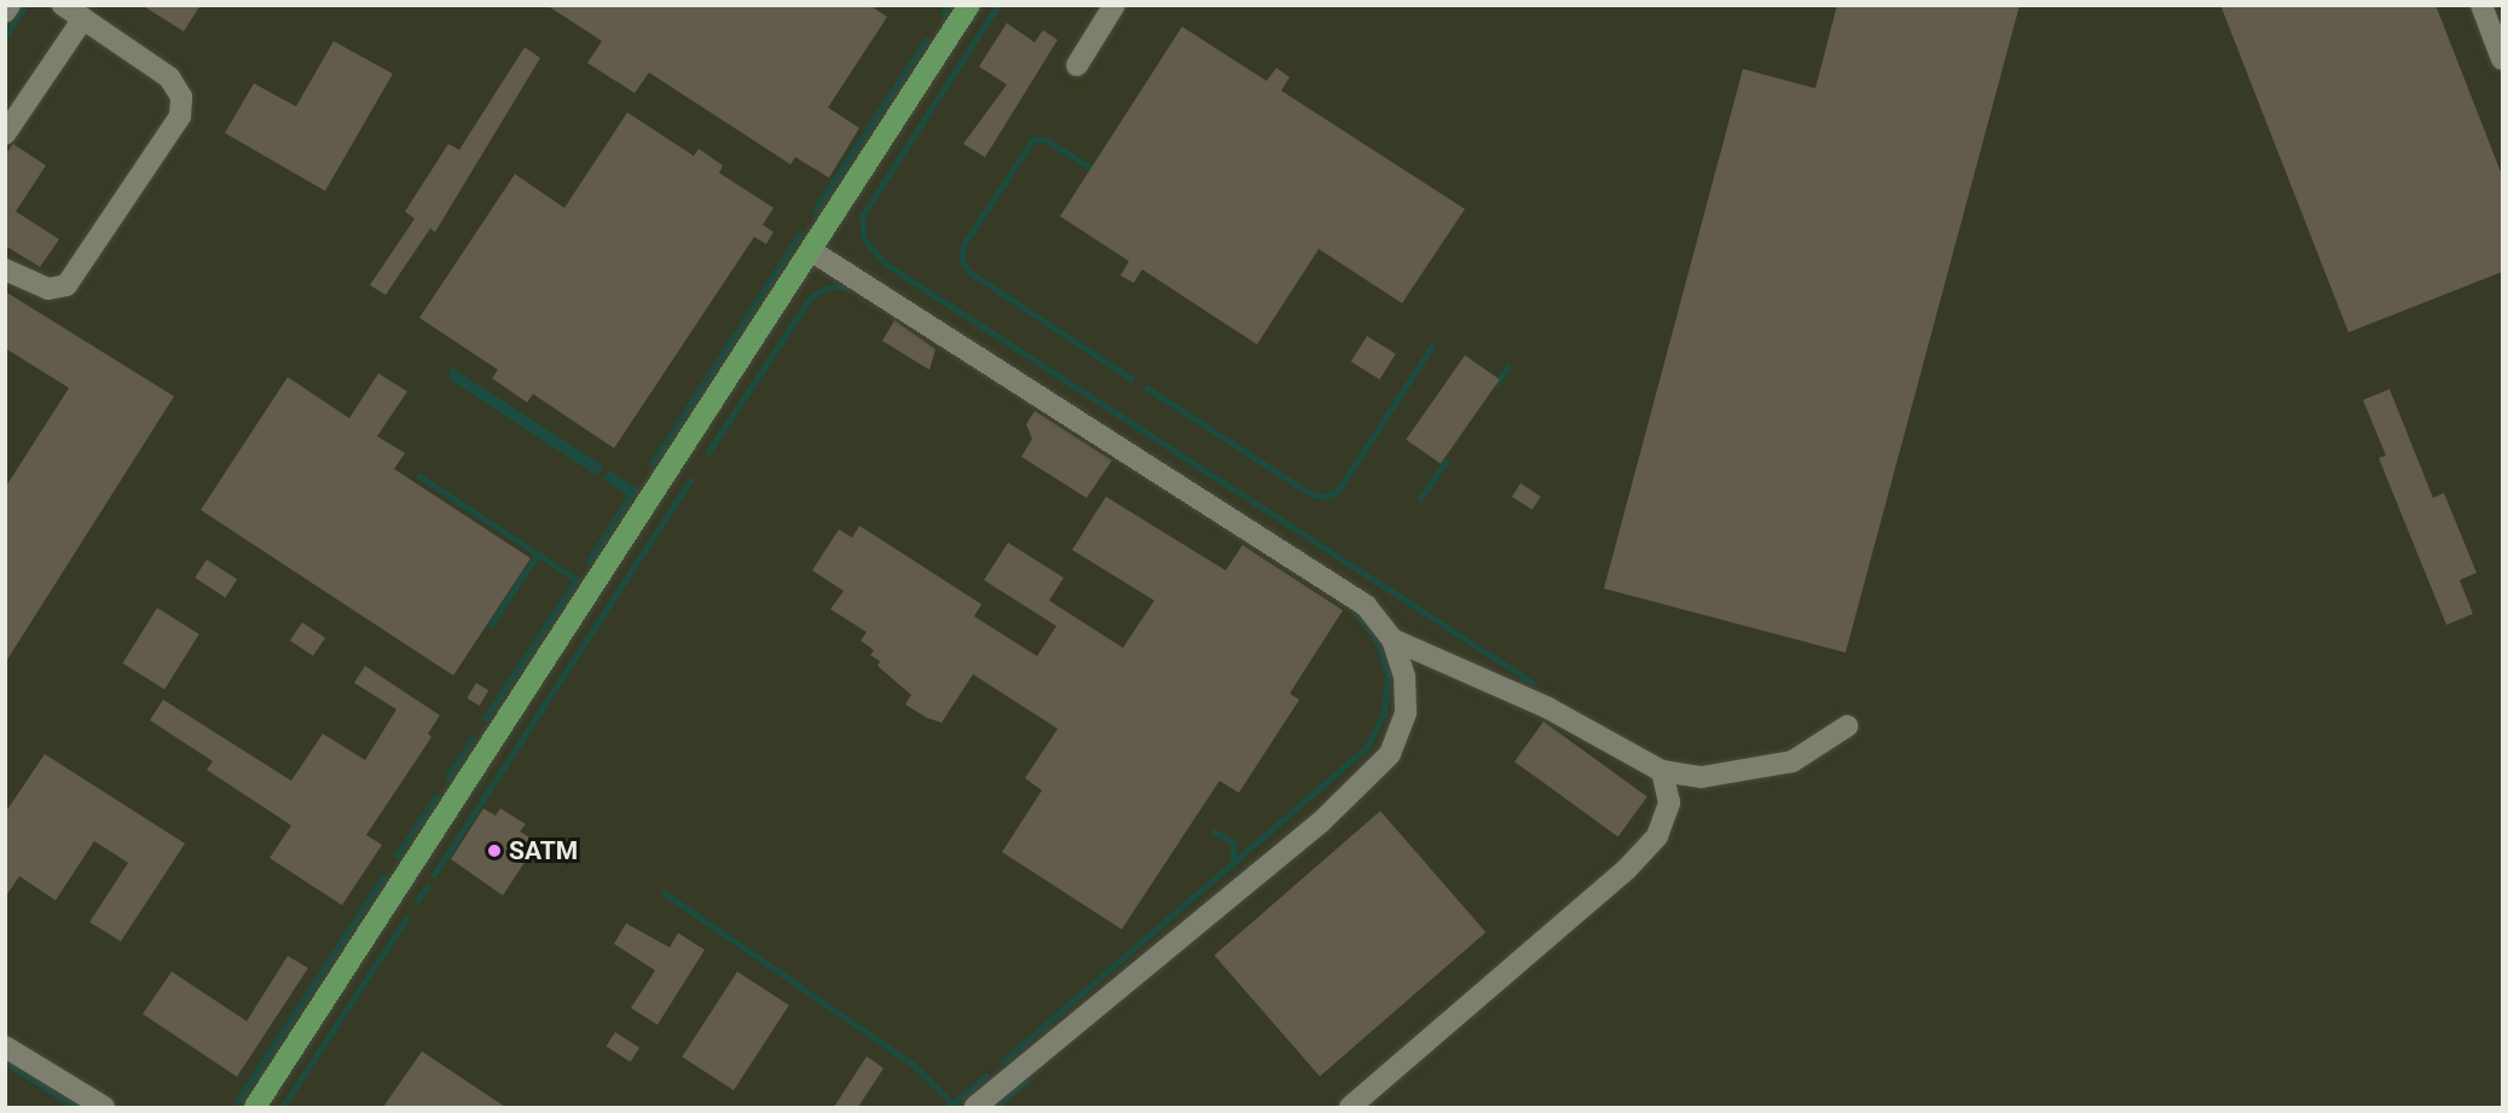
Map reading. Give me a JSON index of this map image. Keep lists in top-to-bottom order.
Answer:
{
  "places": ["SATM"]
}
